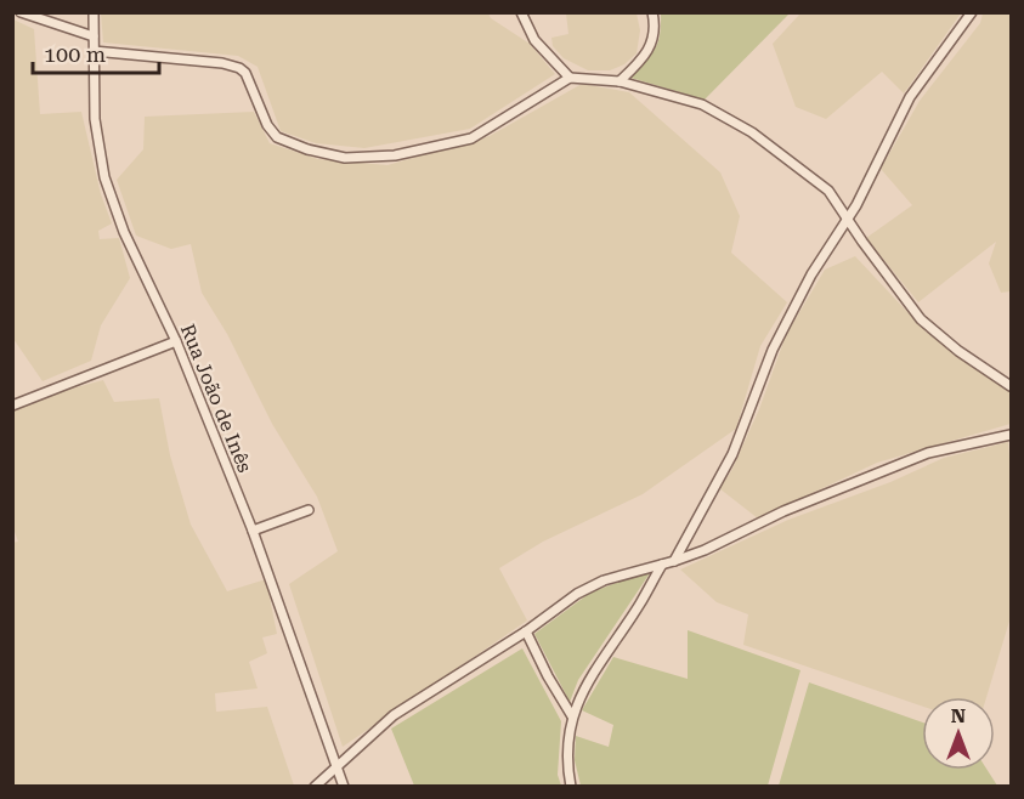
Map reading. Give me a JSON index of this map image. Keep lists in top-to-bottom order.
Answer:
{
  "streets": {
    "street": ["Rua João de Inês"]
  },
  "scale_bar": "100 m",
  "north": "top"
}
